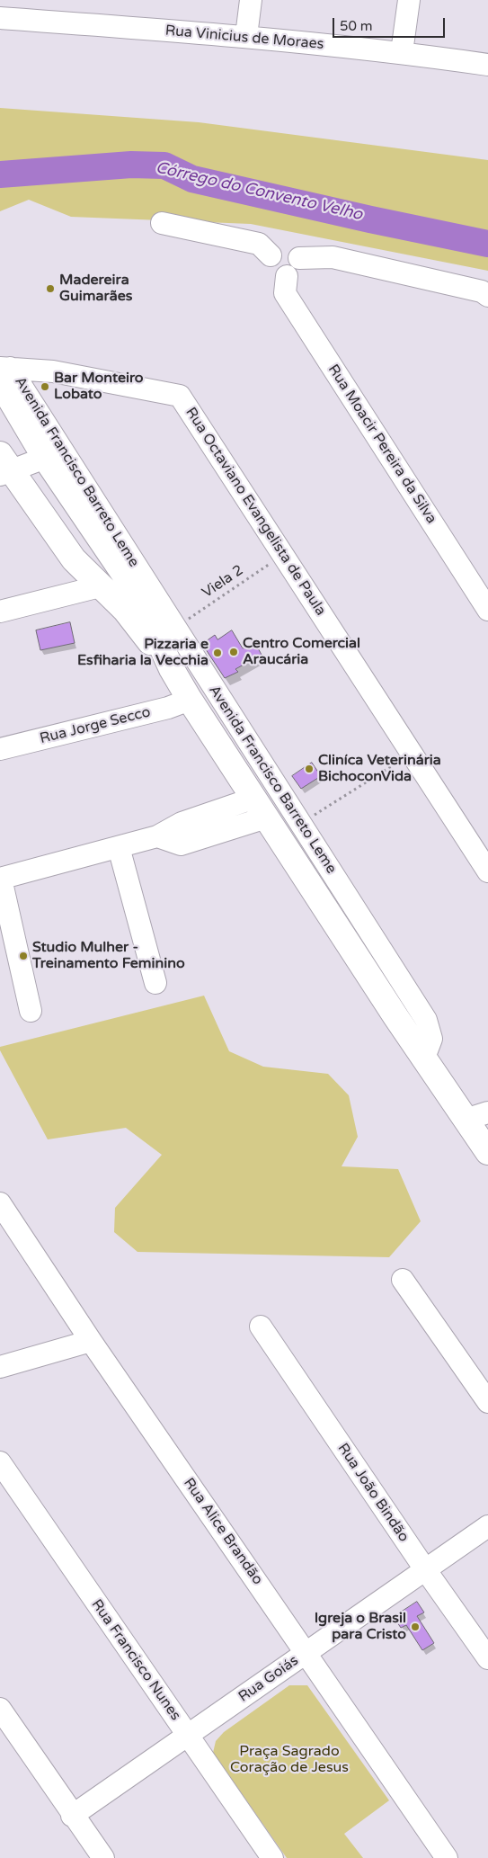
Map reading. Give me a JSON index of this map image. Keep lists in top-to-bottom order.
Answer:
{
  "streets": {
    "main road": ["Avenida Francisco Barreto Leme"],
    "street": [
      "Rua Vinicius de Moraes",
      "Rua Moacir Pereira da Silva",
      "Rua Octaviano Evangelista de Paula",
      "Rua Jorge Secco",
      "Rua João Bindão",
      "Rua Alice Brandão",
      "Rua Francisco Nunes",
      "Rua Goiás"
    ],
    "path": ["Viela 2"]
  },
  "crossings": [
    ["Avenida Francisco Barreto Leme", "Rua Octaviano Evangelista de Paula"],
    ["Avenida Francisco Barreto Leme", "Viela 2"],
    ["Avenida Francisco Barreto Leme", "Rua Jorge Secco"],
    ["Rua Octaviano Evangelista de Paula", "Viela 2"],
    ["Rua João Bindão", "Rua Goiás"],
    ["Rua Alice Brandão", "Rua Goiás"],
    ["Rua Francisco Nunes", "Rua Goiás"]
  ],
  "water": ["Córrego do Convento Velho"],
  "parks": ["Praça Sagrado Coração de Jesus"],
  "places": [
    "Madereira Guimarães",
    "Bar Monteiro Lobato",
    "Centro Comercial Araucária",
    "Pizzaria e Esfiharia la Vecchia",
    "Cliníca Veterinária BichoconVida",
    "Studio Mulher - Treinamento Feminino",
    "Igreja o Brasil para Cristo"
  ],
  "scale_bar": "50 m"
}
